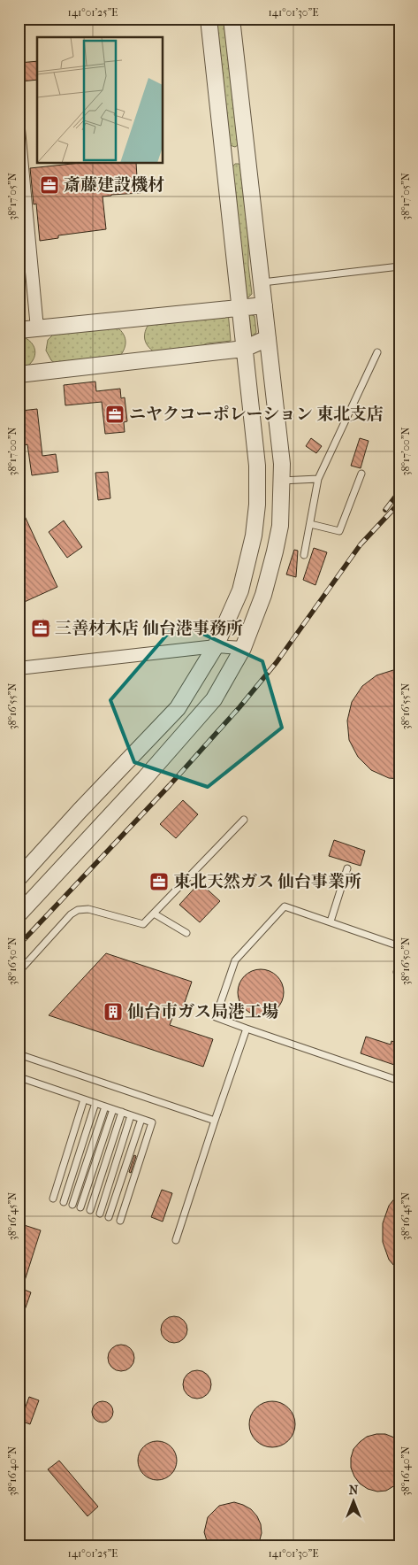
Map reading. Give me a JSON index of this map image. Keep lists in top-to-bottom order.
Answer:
{
  "places": {
    "office": [
      "斎藤建設機材",
      "ニヤクコーポレーション 東北支店",
      "三善材木店 仙台港事務所",
      "東北天然ガス 仙台事業所"
    ],
    "building": ["仙台市ガス局港工場"]
  },
  "north": "top",
  "coordinates": [
    "141°01'25\"E",
    "141°01'30\"E",
    "38°17'05\"N",
    "38°17'00\"N",
    "38°16'55\"N",
    "38°16'50\"N",
    "38°16'45\"N",
    "38°16'40\"N"
  ]
}
